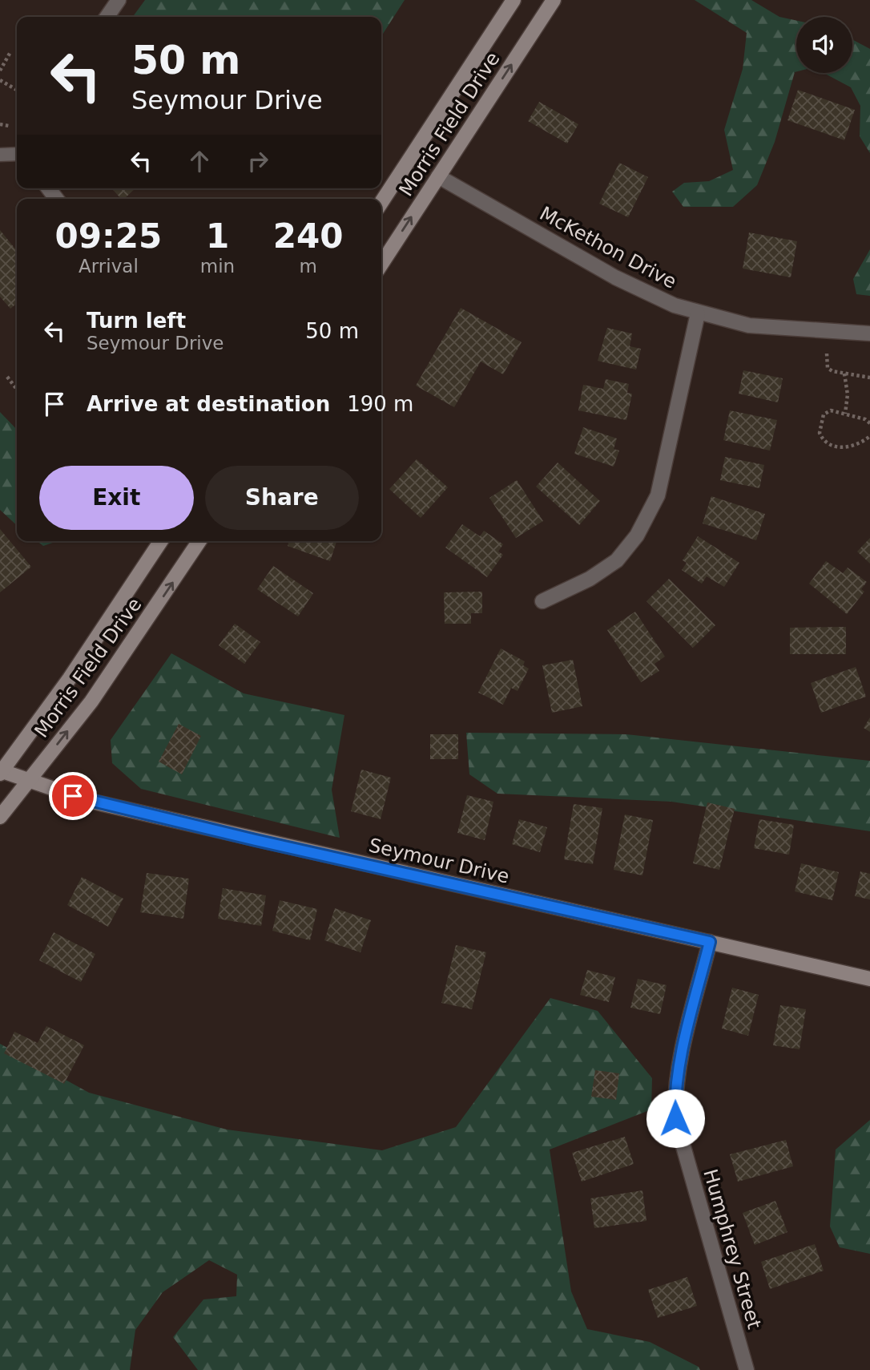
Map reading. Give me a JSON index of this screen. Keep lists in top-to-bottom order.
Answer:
{
  "streets": {
    "street": [
      "Morris Field Drive",
      "McKethon Drive",
      "Seymour Drive",
      "Humphrey Street"
    ]
  },
  "crossings": [
    ["Morris Field Drive", "McKethon Drive"],
    ["Morris Field Drive", "Seymour Drive"],
    ["Seymour Drive", "Humphrey Street"]
  ],
  "page": {
    "turn": ["50 m", "Seymour Drive"],
    "eta": [
      "09:25",
      "Arrival",
      "1",
      "min",
      "240",
      "m"
    ],
    "list": [
      {
        "name": "Turn left",
        "note": "Seymour Drive",
        "value": "50 m"
      },
      {
        "name": "Arrive at destination",
        "value": "190 m"
      }
    ],
    "buttons": ["Exit", "Share"]
  }
}
